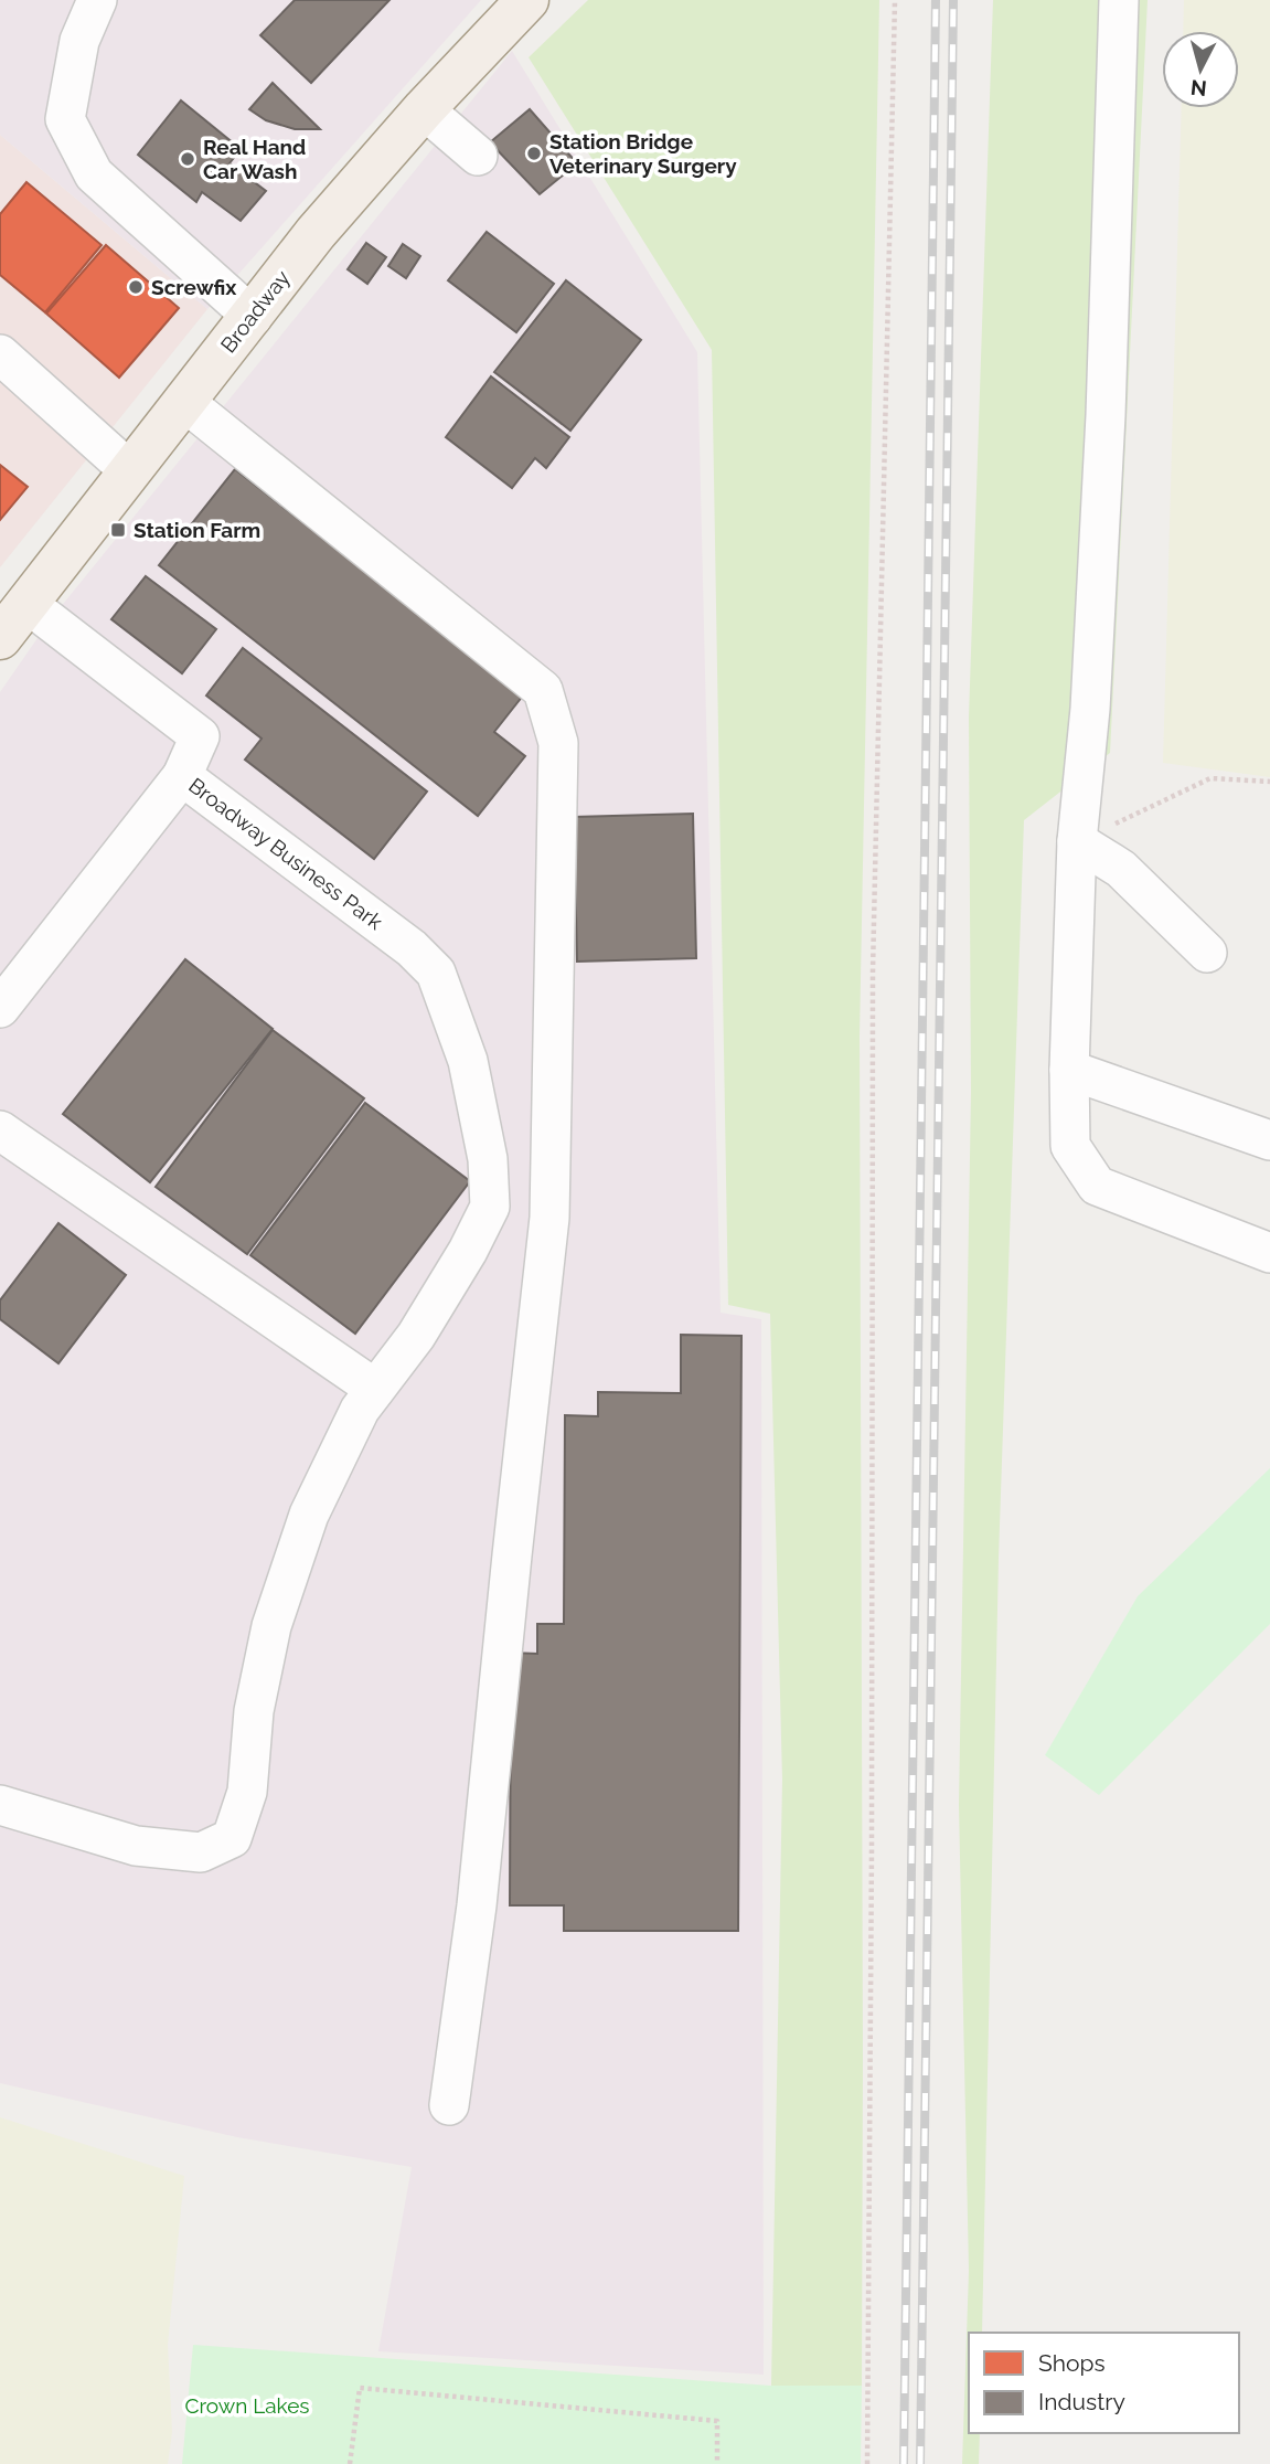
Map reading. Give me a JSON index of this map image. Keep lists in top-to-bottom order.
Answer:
{
  "streets": {
    "main road": ["Broadway"],
    "lane": ["Broadway Business Park"]
  },
  "crossings": [
    ["Broadway", "Broadway Business Park"]
  ],
  "parks": ["Crown Lakes"],
  "places": {
    "other": ["Station Bridge Veterinary Surgery", "Real Hand Car Wash", "Screwfix"],
    "transit": ["Station Farm"]
  },
  "legend": ["Shops", "Industry"],
  "north": "bottom"
}
